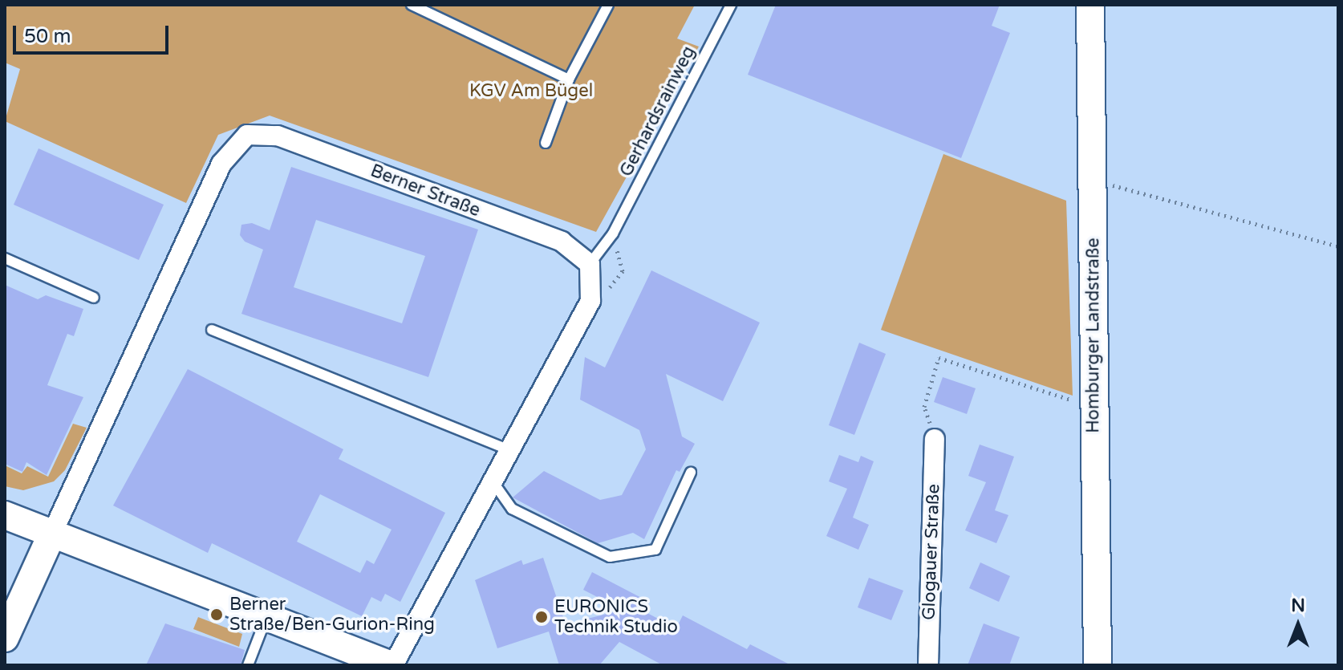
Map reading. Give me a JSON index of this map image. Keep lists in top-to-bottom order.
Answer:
{
  "streets": {
    "street": ["Berner Straße", "Homburger Landstraße", "Glogauer Straße"],
    "lane": ["Gerhardsrainweg"]
  },
  "crossings": [
    ["Gerhardsrainweg", "Berner Straße"]
  ],
  "parks": ["KGV Am Bügel"],
  "places": ["Berner Straße/Ben-Gurion-Ring", "EURONICS Technik Studio"],
  "scale_bar": "50 m",
  "north": "top"
}
